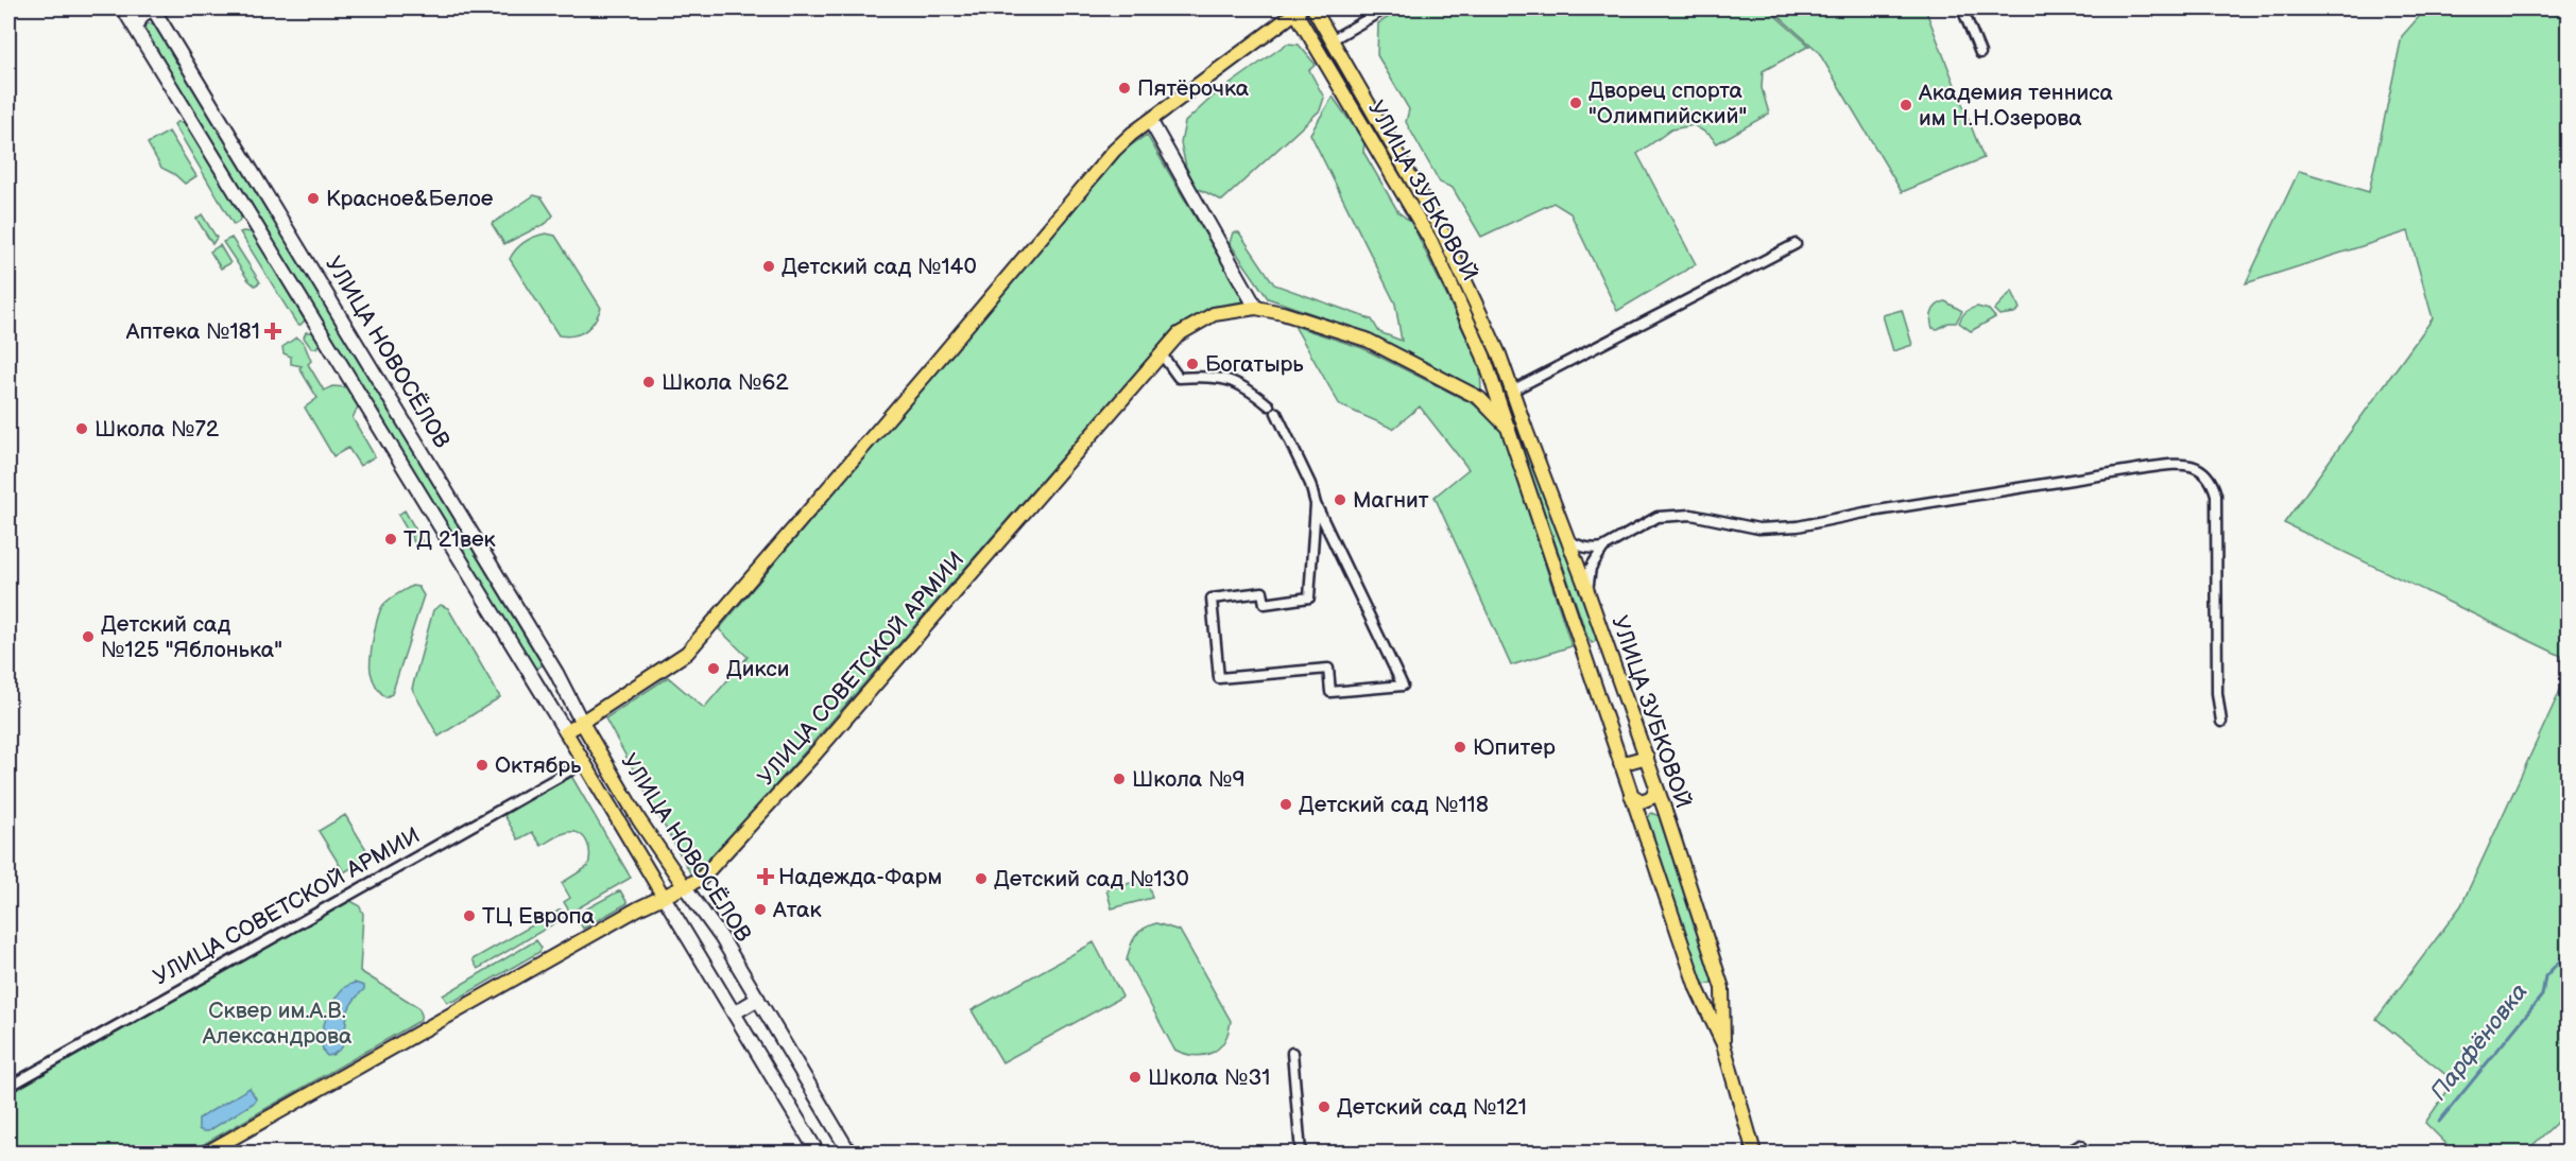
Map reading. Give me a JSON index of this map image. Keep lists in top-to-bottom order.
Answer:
{
  "streets": {
    "main road": ["УЛИЦА ЗУБКОВОЙ", "УЛИЦА НОВОСЁЛОВ", "УЛИЦА СОВЕТСКОЙ АРМИИ"]
  },
  "crossings": [
    ["УЛИЦА ЗУБКОВОЙ", "УЛИЦА СОВЕТСКОЙ АРМИИ"],
    ["УЛИЦА НОВОСЁЛОВ", "УЛИЦА СОВЕТСКОЙ АРМИИ"]
  ],
  "water": ["Парфёновка"],
  "parks": ["Сквер им.А.В. Александрова"],
  "places": {
    "other": [
      "Пятёрочка",
      "Дворец спорта \"Олимпийский\"",
      "Академия тенниса им Н.Н.Озерова",
      "Красное&Белое",
      "Детский сад №140",
      "Богатырь",
      "Школа №62",
      "Школа №72",
      "Магнит",
      "ТД 21век",
      "Детский сад №125 \"Яблонька\"",
      "Дикси",
      "Юпитер",
      "Октябрь",
      "Школа №9",
      "Детский сад №118",
      "Детский сад №130",
      "Атак",
      "ТЦ Европа",
      "Школа №31",
      "Детский сад №121"
    ],
    "health": ["Аптека №181", "Надежда-Фарм"]
  }
}
